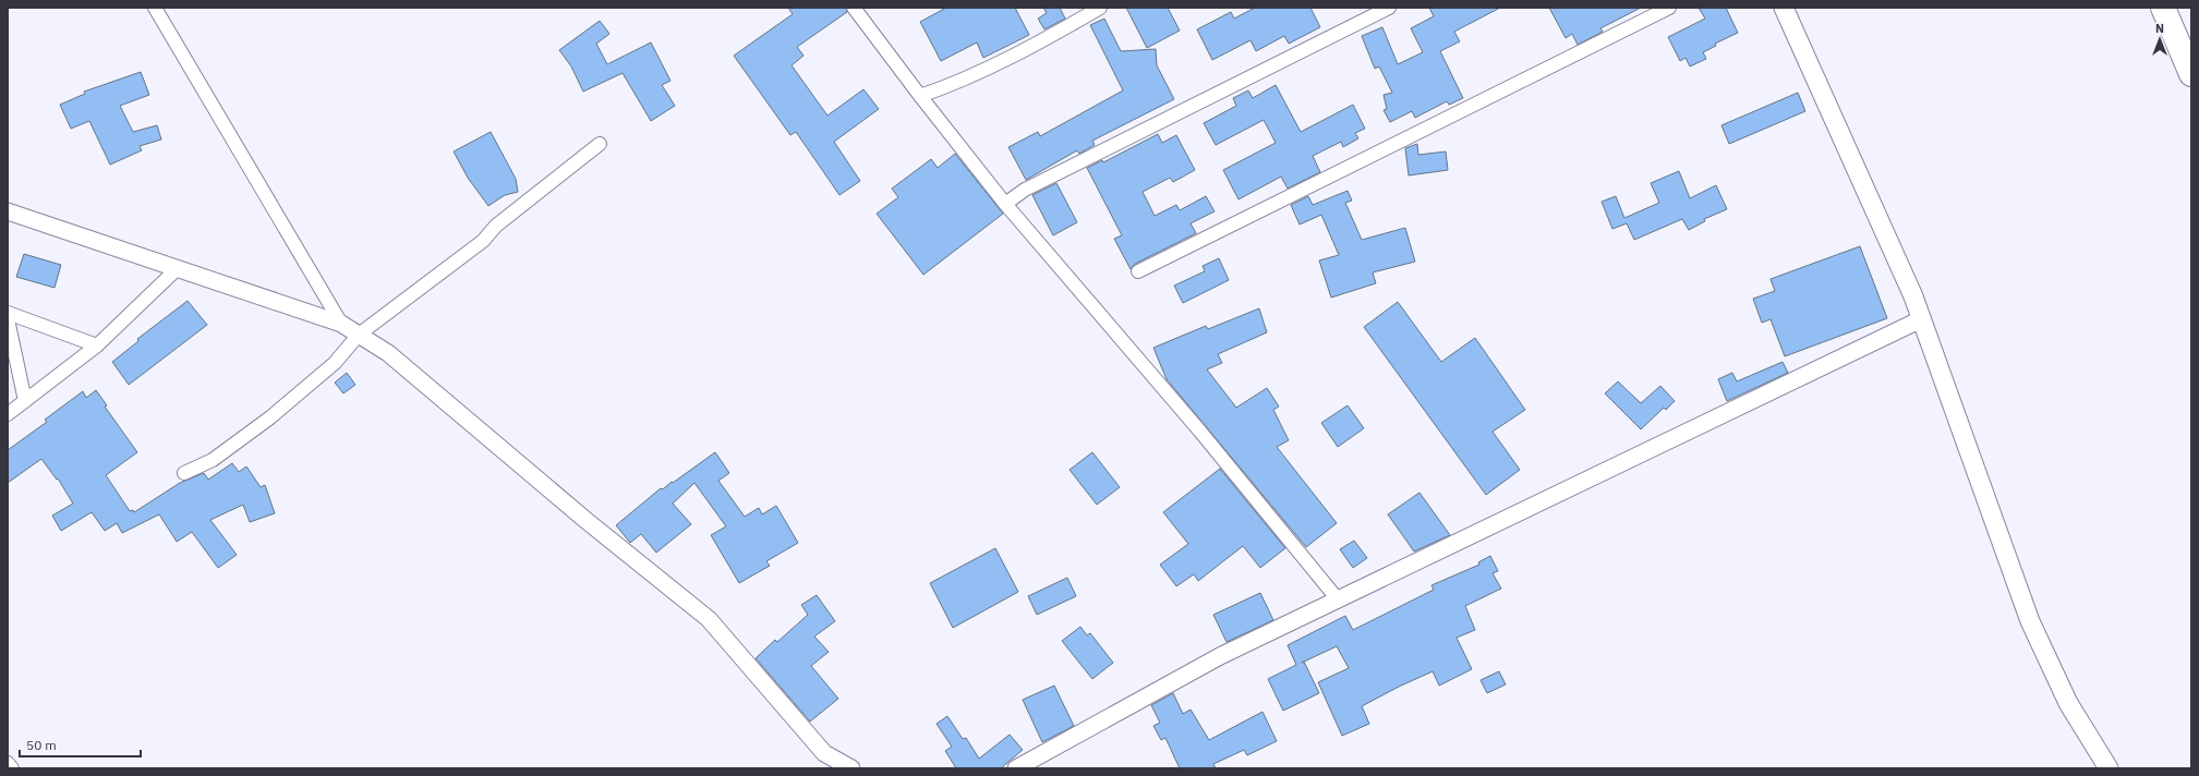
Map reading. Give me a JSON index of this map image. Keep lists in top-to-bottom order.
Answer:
{
  "scale_bar": "50 m",
  "north": "top"
}
